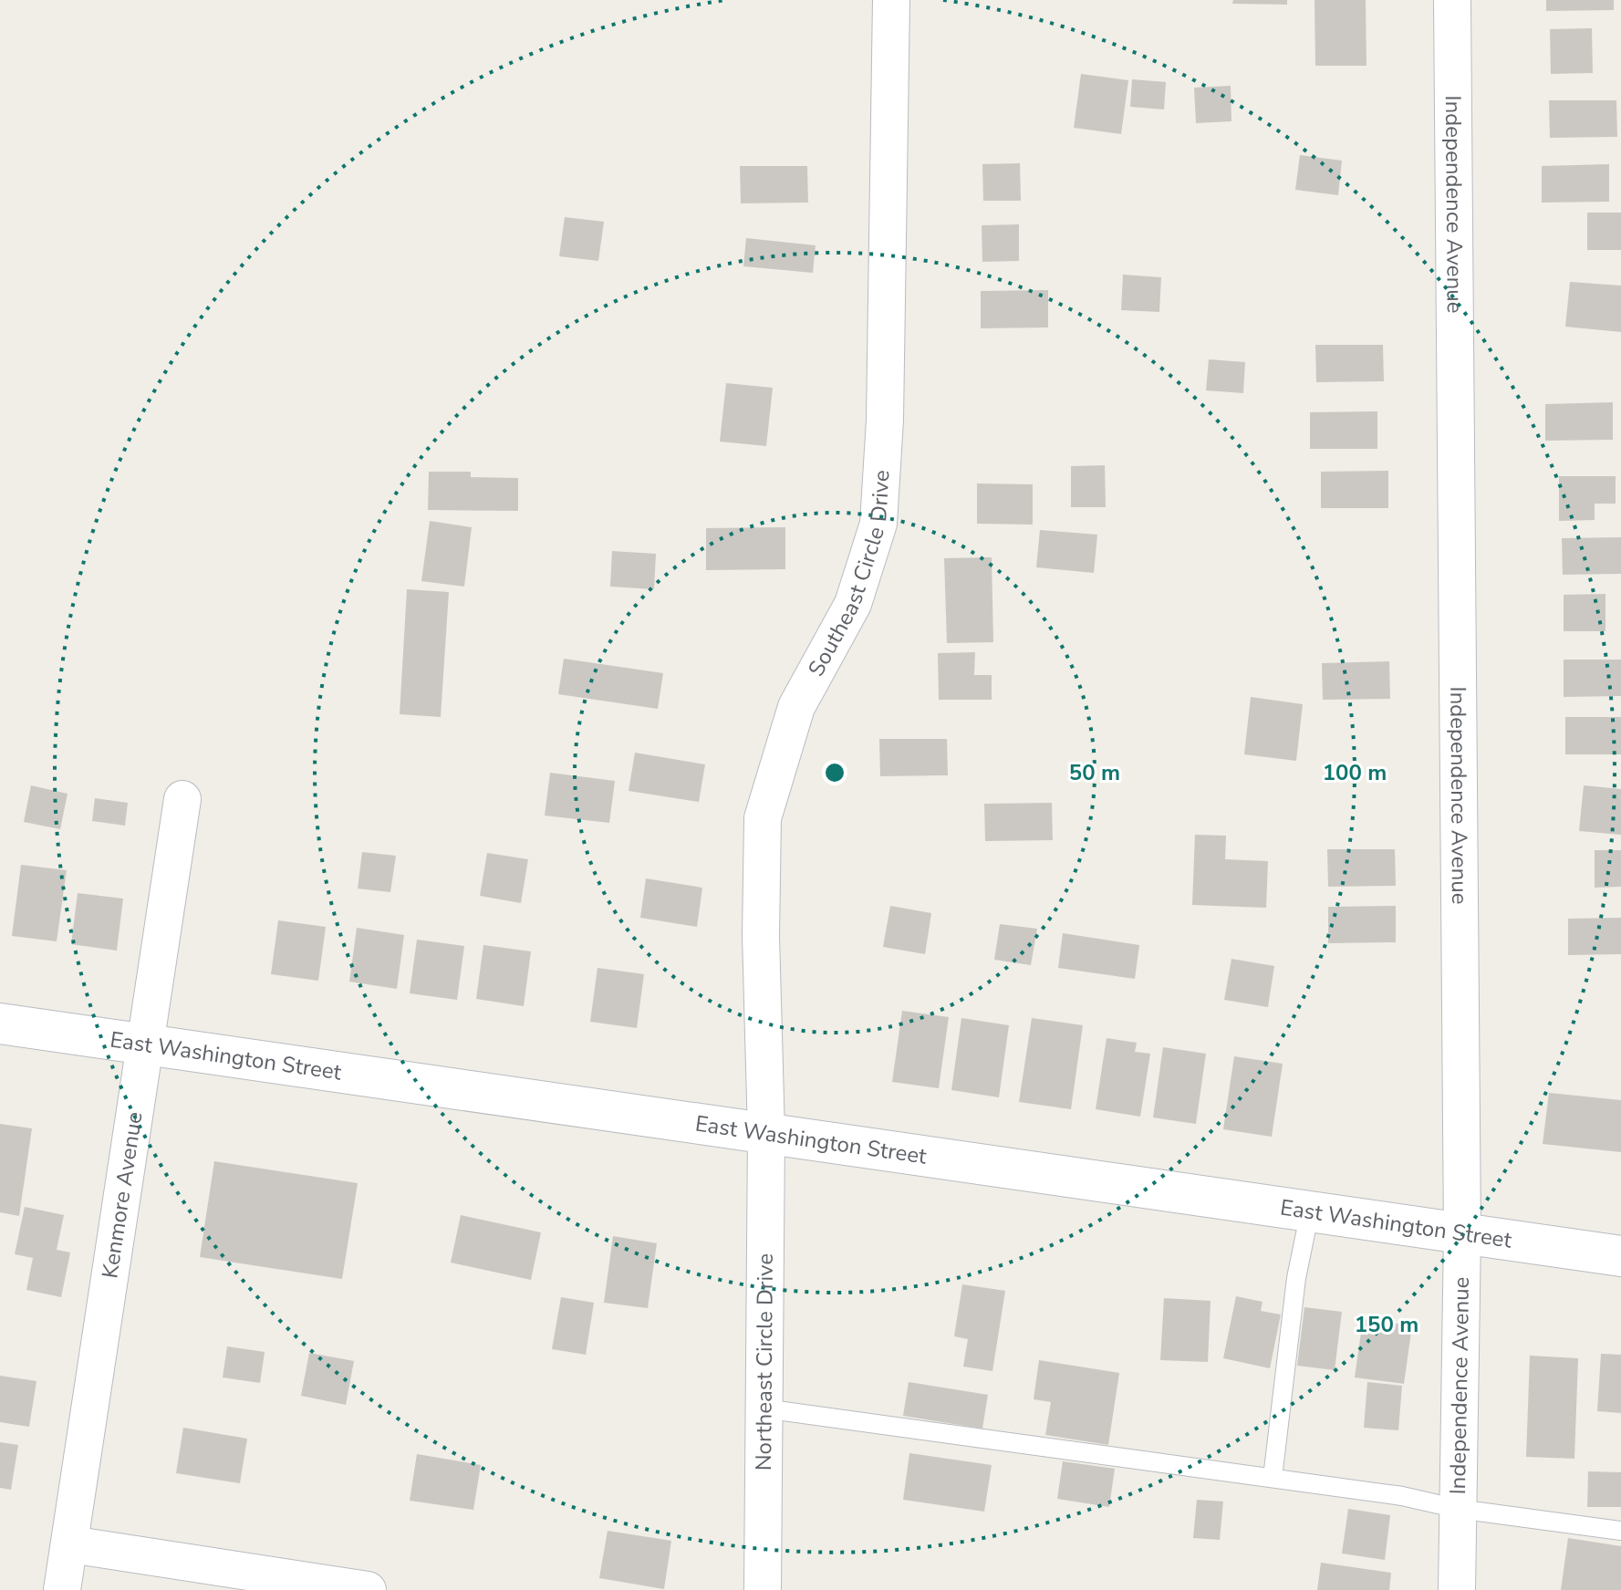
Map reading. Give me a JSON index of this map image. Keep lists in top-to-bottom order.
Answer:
{
  "streets": {
    "street": [
      "Independence Avenue",
      "Southeast Circle Drive",
      "East Washington Street",
      "Kenmore Avenue",
      "Northeast Circle Drive"
    ]
  },
  "crossings": [
    ["Independence Avenue", "East Washington Street"],
    ["Southeast Circle Drive", "East Washington Street"],
    ["Southeast Circle Drive", "Northeast Circle Drive"],
    ["East Washington Street", "Kenmore Avenue"],
    ["East Washington Street", "Northeast Circle Drive"]
  ],
  "rings": ["50 m", "100 m", "150 m"]
}
